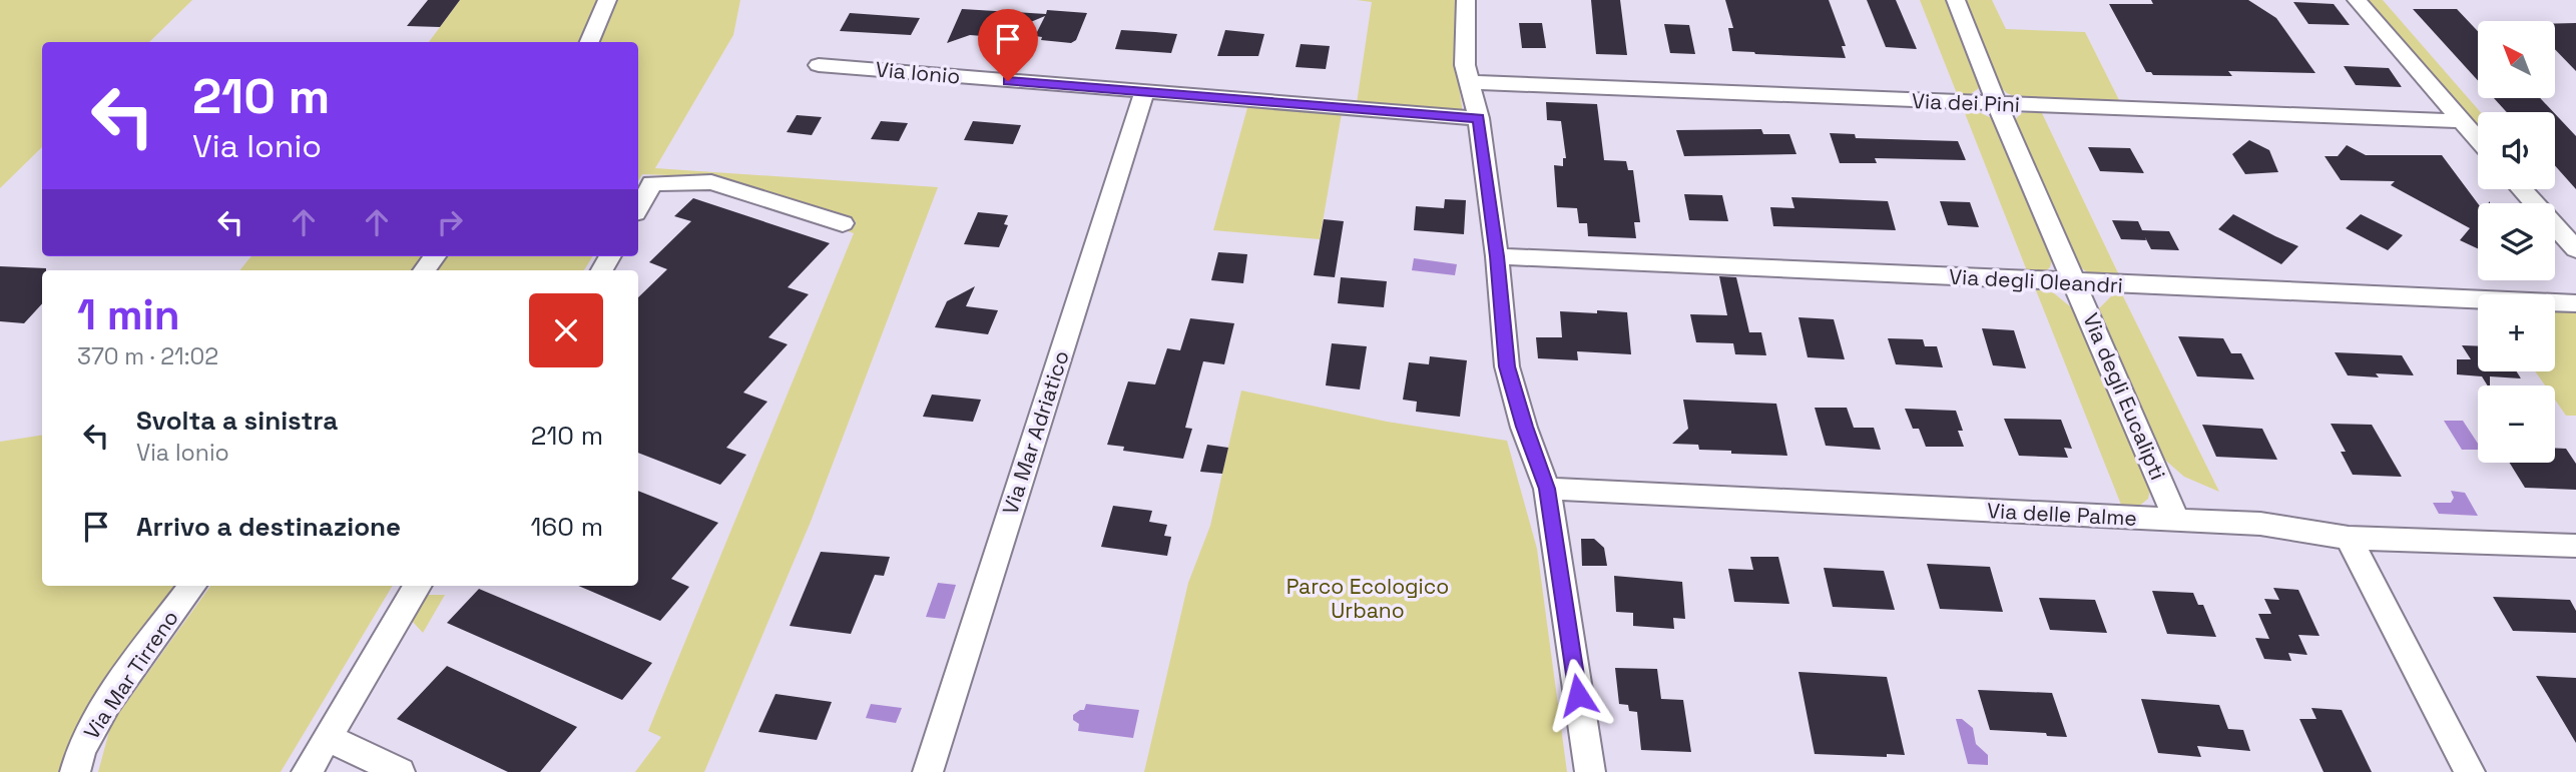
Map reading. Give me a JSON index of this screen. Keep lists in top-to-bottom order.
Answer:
{
  "streets": {
    "street": [
      "Via Ionio",
      "Via dei Pini",
      "Via degli Oleandri",
      "Via degli Eucalipti",
      "Via Mar Adriatico",
      "Via delle Palme",
      "Via Mar Tirreno"
    ]
  },
  "crossings": [
    ["Via Ionio", "Via Mar Adriatico"],
    ["Via dei Pini", "Via degli Eucalipti"],
    ["Via degli Oleandri", "Via degli Eucalipti"],
    ["Via degli Eucalipti", "Via delle Palme"]
  ],
  "parks": ["Parco Ecologico Urbano"],
  "north": "top left",
  "page": {
    "map_buttons": ["+", "−"],
    "turn": ["210 m", "Via Ionio"],
    "heading": ["1 min", "370 m · 21:02"],
    "list": [
      {
        "name": "Svolta a sinistra",
        "note": "Via Ionio",
        "value": "210 m"
      },
      {
        "name": "Arrivo a destinazione",
        "value": "160 m"
      }
    ]
  }
}
